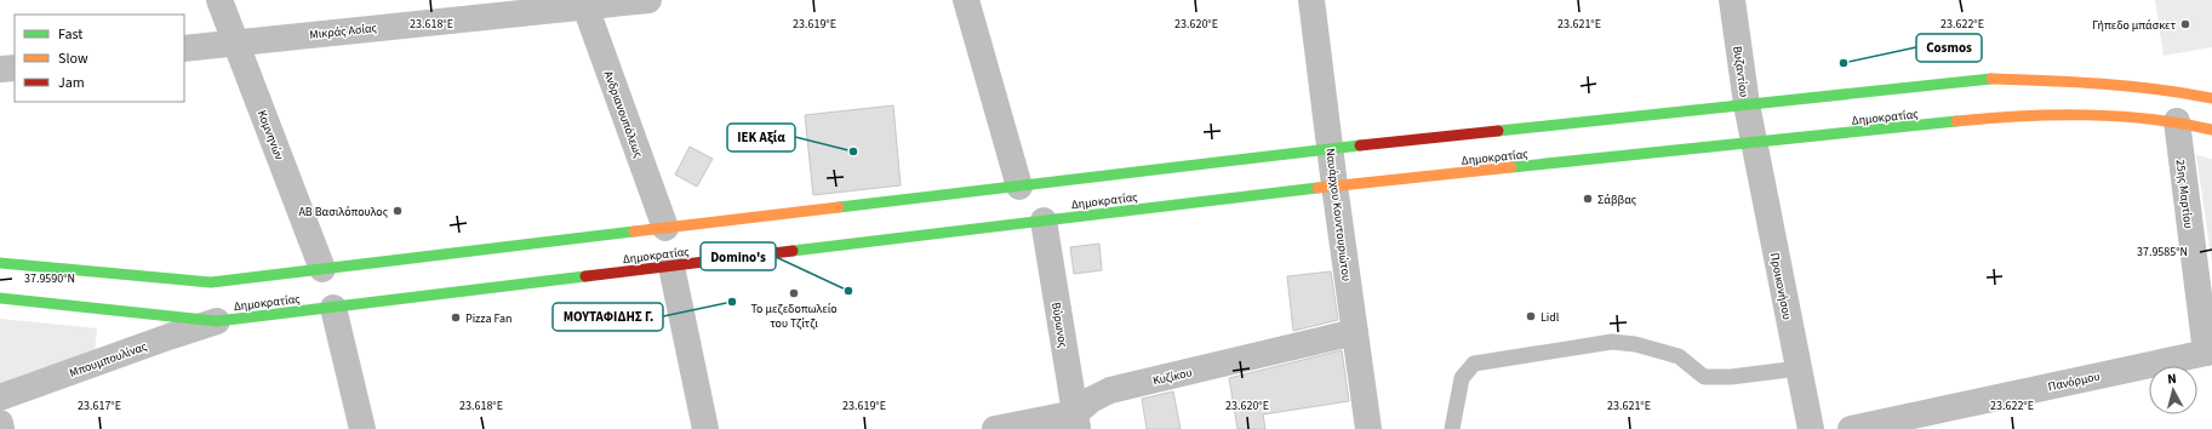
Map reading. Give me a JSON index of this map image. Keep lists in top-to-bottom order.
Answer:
{
  "streets": {
    "main road": ["Δημοκρατίας"],
    "street": [
      "Μικράς Ασίας",
      "Βυζαντίου",
      "Ανδριανουπόλεως",
      "Κομνηνών",
      "25ης Μαρτίου",
      "Ναυάρχου Κουντουριώτου",
      "Προικονήσου",
      "Βύρωνος",
      "Μπουμπουλίνας",
      "Κυζίκου",
      "Πανόρμου"
    ]
  },
  "crossings": [
    ["Μικράς Ασίας", "Ανδριανουπόλεως"],
    ["Μικράς Ασίας", "Κομνηνών"],
    ["Βυζαντίου", "Δημοκρατίας"],
    ["Βυζαντίου", "Προικονήσου"],
    ["Ανδριανουπόλεως", "Δημοκρατίας"],
    ["Δημοκρατίας", "Κομνηνών"],
    ["Δημοκρατίας", "25ης Μαρτίου"],
    ["Δημοκρατίας", "Ναυάρχου Κουντουριώτου"],
    ["Δημοκρατίας", "Προικονήσου"],
    ["Δημοκρατίας", "Βύρωνος"],
    ["Δημοκρατίας", "Μπουμπουλίνας"],
    ["25ης Μαρτίου", "Πανόρμου"],
    ["Ναυάρχου Κουντουριώτου", "Κυζίκου"],
    ["Βύρωνος", "Κυζίκου"]
  ],
  "places": [
    "Γήπεδο μπάσκετ",
    "Cosmos",
    "ΙΕΚ Αξία",
    "Σάββας",
    "ΑΒ Βασιλόπουλος",
    "Domino's",
    "Το μεζεδοπωλείο του Τζίτζι",
    "ΜΟΥΤΑΦΙΔΗΣ Γ.",
    "Lidl",
    "Pizza Fan"
  ],
  "legend": ["Fast", "Slow", "Jam"],
  "north": "top",
  "coordinates": [
    "23.618°E",
    "23.619°E",
    "23.620°E",
    "23.621°E",
    "23.622°E",
    "37.9585°N",
    "37.9590°N",
    "23.617°E"
  ]
}
